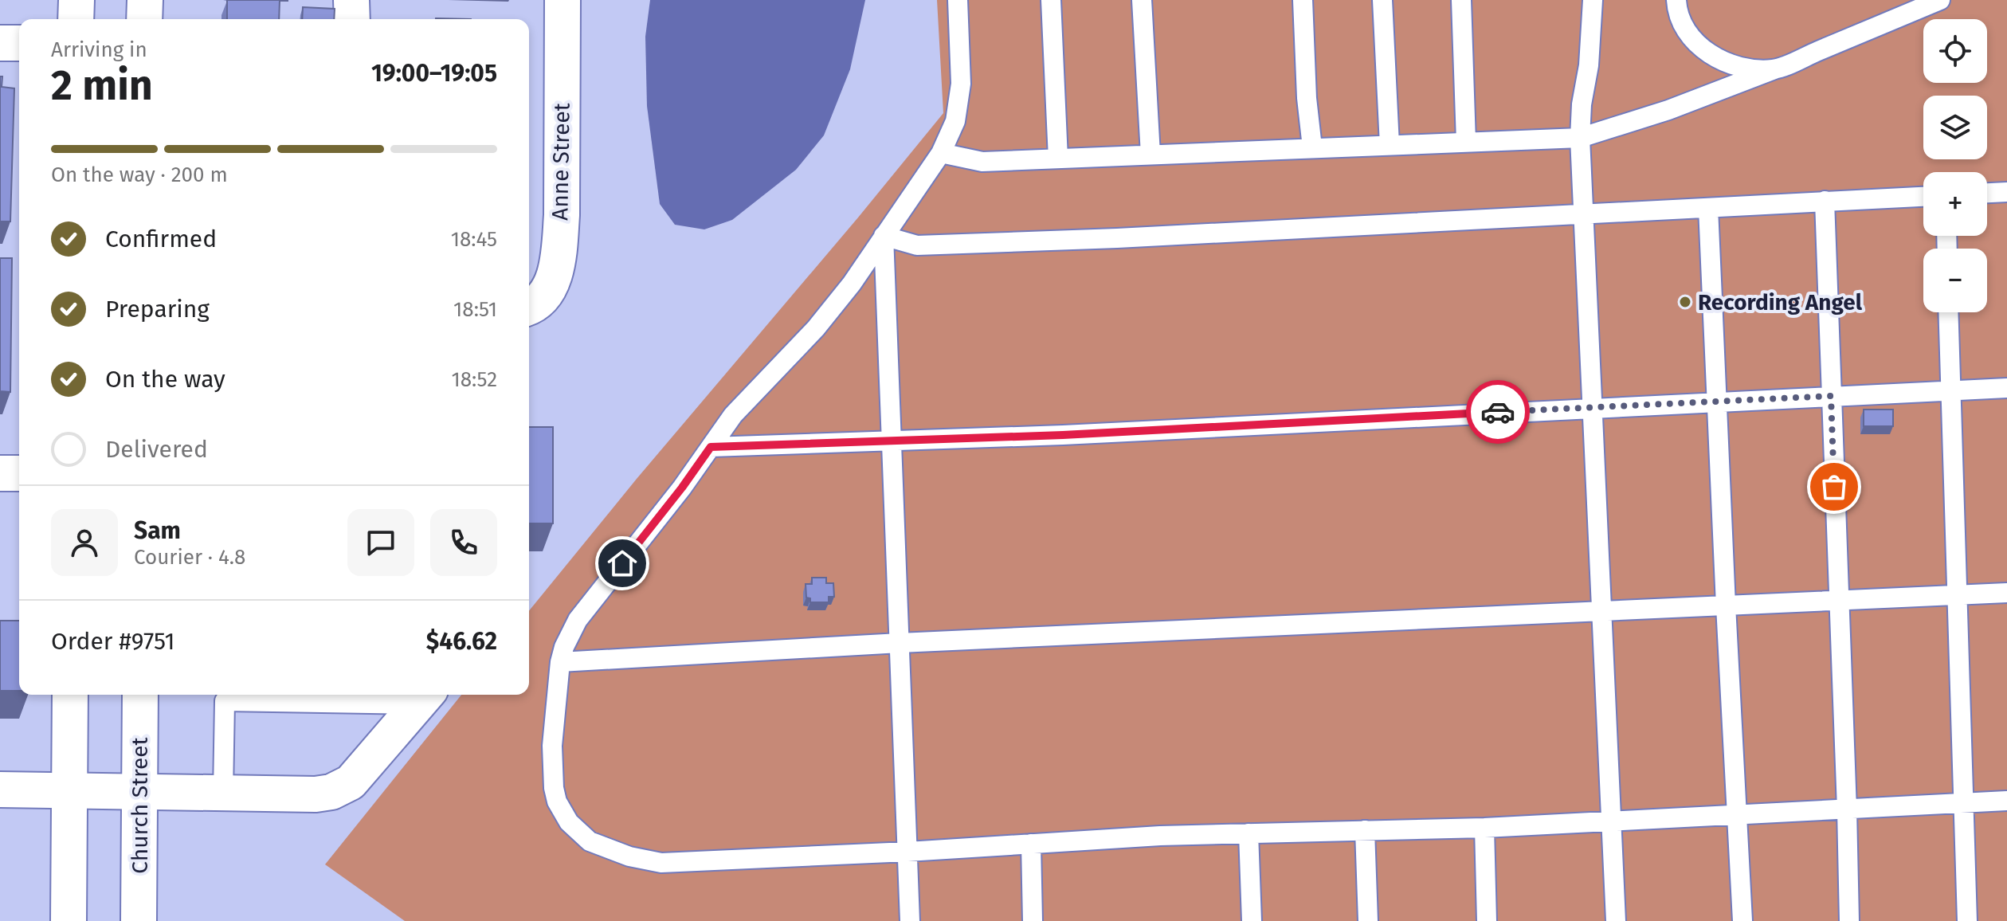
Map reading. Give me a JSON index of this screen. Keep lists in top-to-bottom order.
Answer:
{
  "streets": {
    "street": ["Anne Street", "Church Street"]
  },
  "places": ["Recording Angel"],
  "page": {
    "map_buttons": ["+", "−"],
    "heading": ["2 min", "Arriving in", "19:00–19:05"],
    "panel": [
      "Sam",
      "Courier · 4.8",
      "Order #9751",
      "$46.62"
    ],
    "bar": "On the way · 200 m",
    "list": [
      ["Confirmed", "18:45"],
      ["Preparing", "18:51"],
      ["On the way", "18:52"],
      "Delivered"
    ]
  }
}
